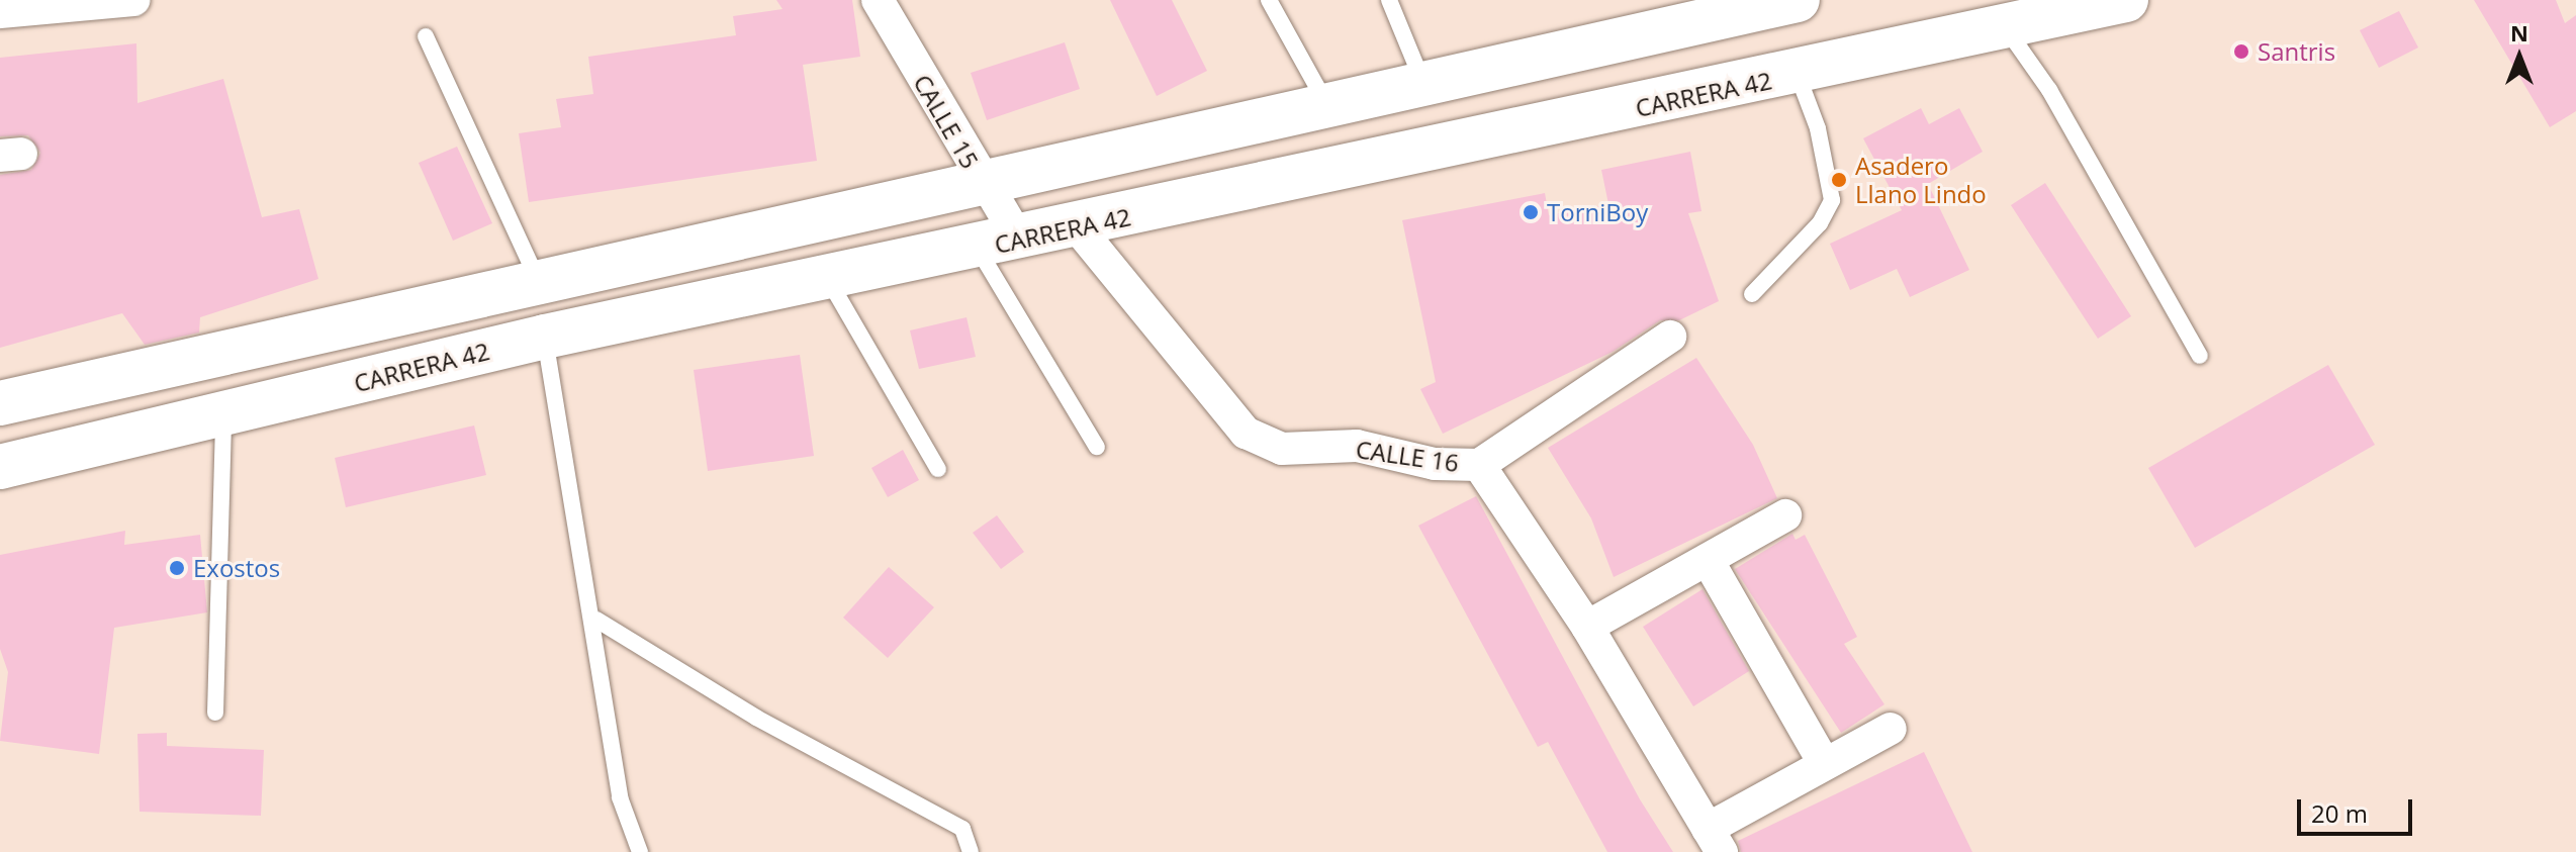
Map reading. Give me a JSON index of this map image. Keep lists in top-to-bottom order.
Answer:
{
  "streets": {
    "highway": ["CARRERA 42"],
    "street": ["CALLE 15", "CALLE 16"]
  },
  "crossings": [
    ["CARRERA 42", "CALLE 15"],
    ["CARRERA 42", "CALLE 16"]
  ],
  "places": [
    "Santris",
    "Asadero Llano Lindo",
    "TorniBoy",
    "Exostos"
  ],
  "scale_bar": "20 m",
  "north": "top"
}
